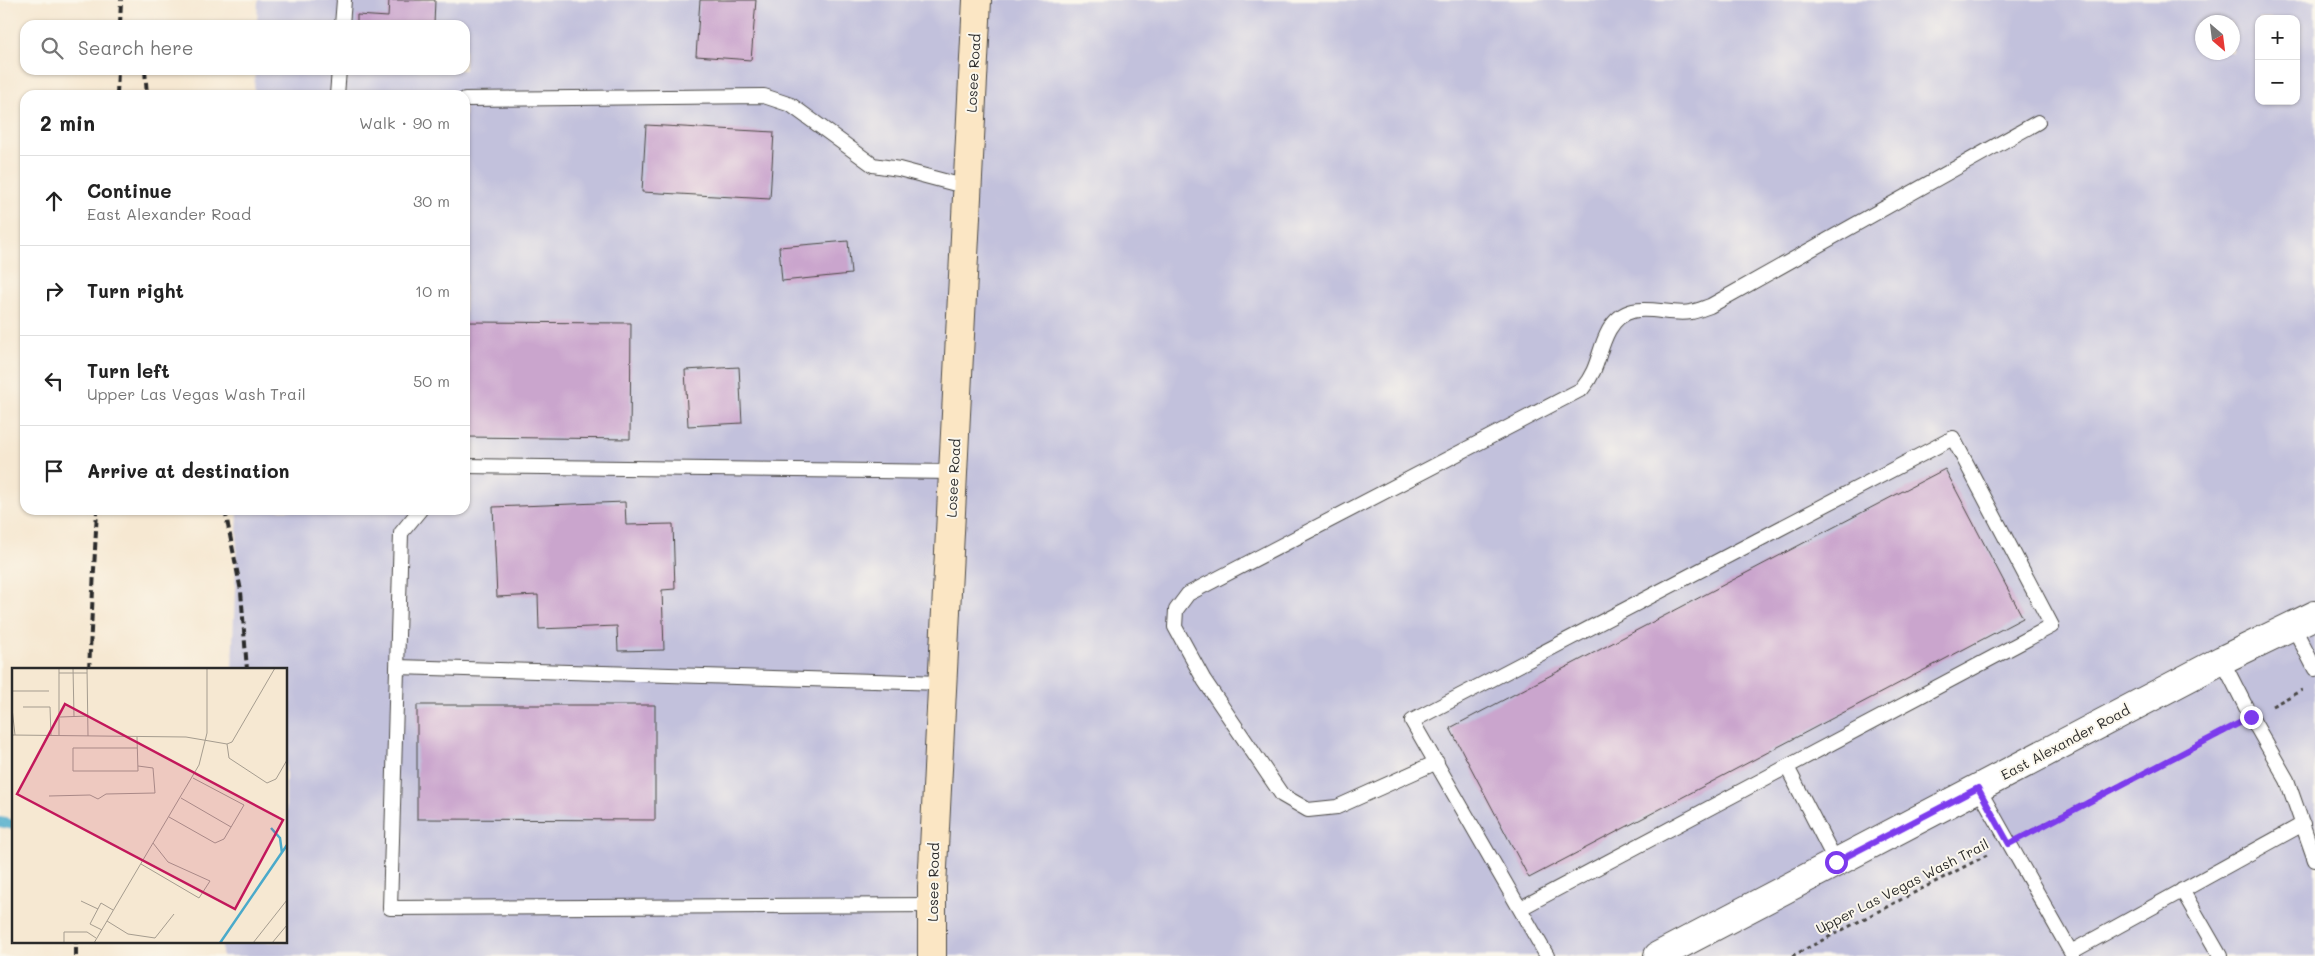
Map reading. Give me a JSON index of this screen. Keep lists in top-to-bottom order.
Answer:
{
  "streets": {
    "main road": ["Losee Road"],
    "street": ["East Alexander Road"],
    "path": ["Upper Las Vegas Wash Trail"]
  },
  "north": "bottom right",
  "page": {
    "map_buttons": ["+", "−"],
    "search": "Search here",
    "heading": ["2 min", "Walk · 90 m"],
    "list": [
      ["Continue", "East Alexander Road", "30 m"],
      ["Turn right", "10 m"],
      ["Turn left", "Upper Las Vegas Wash Trail", "50 m"],
      "Arrive at destination"
    ]
  }
}
